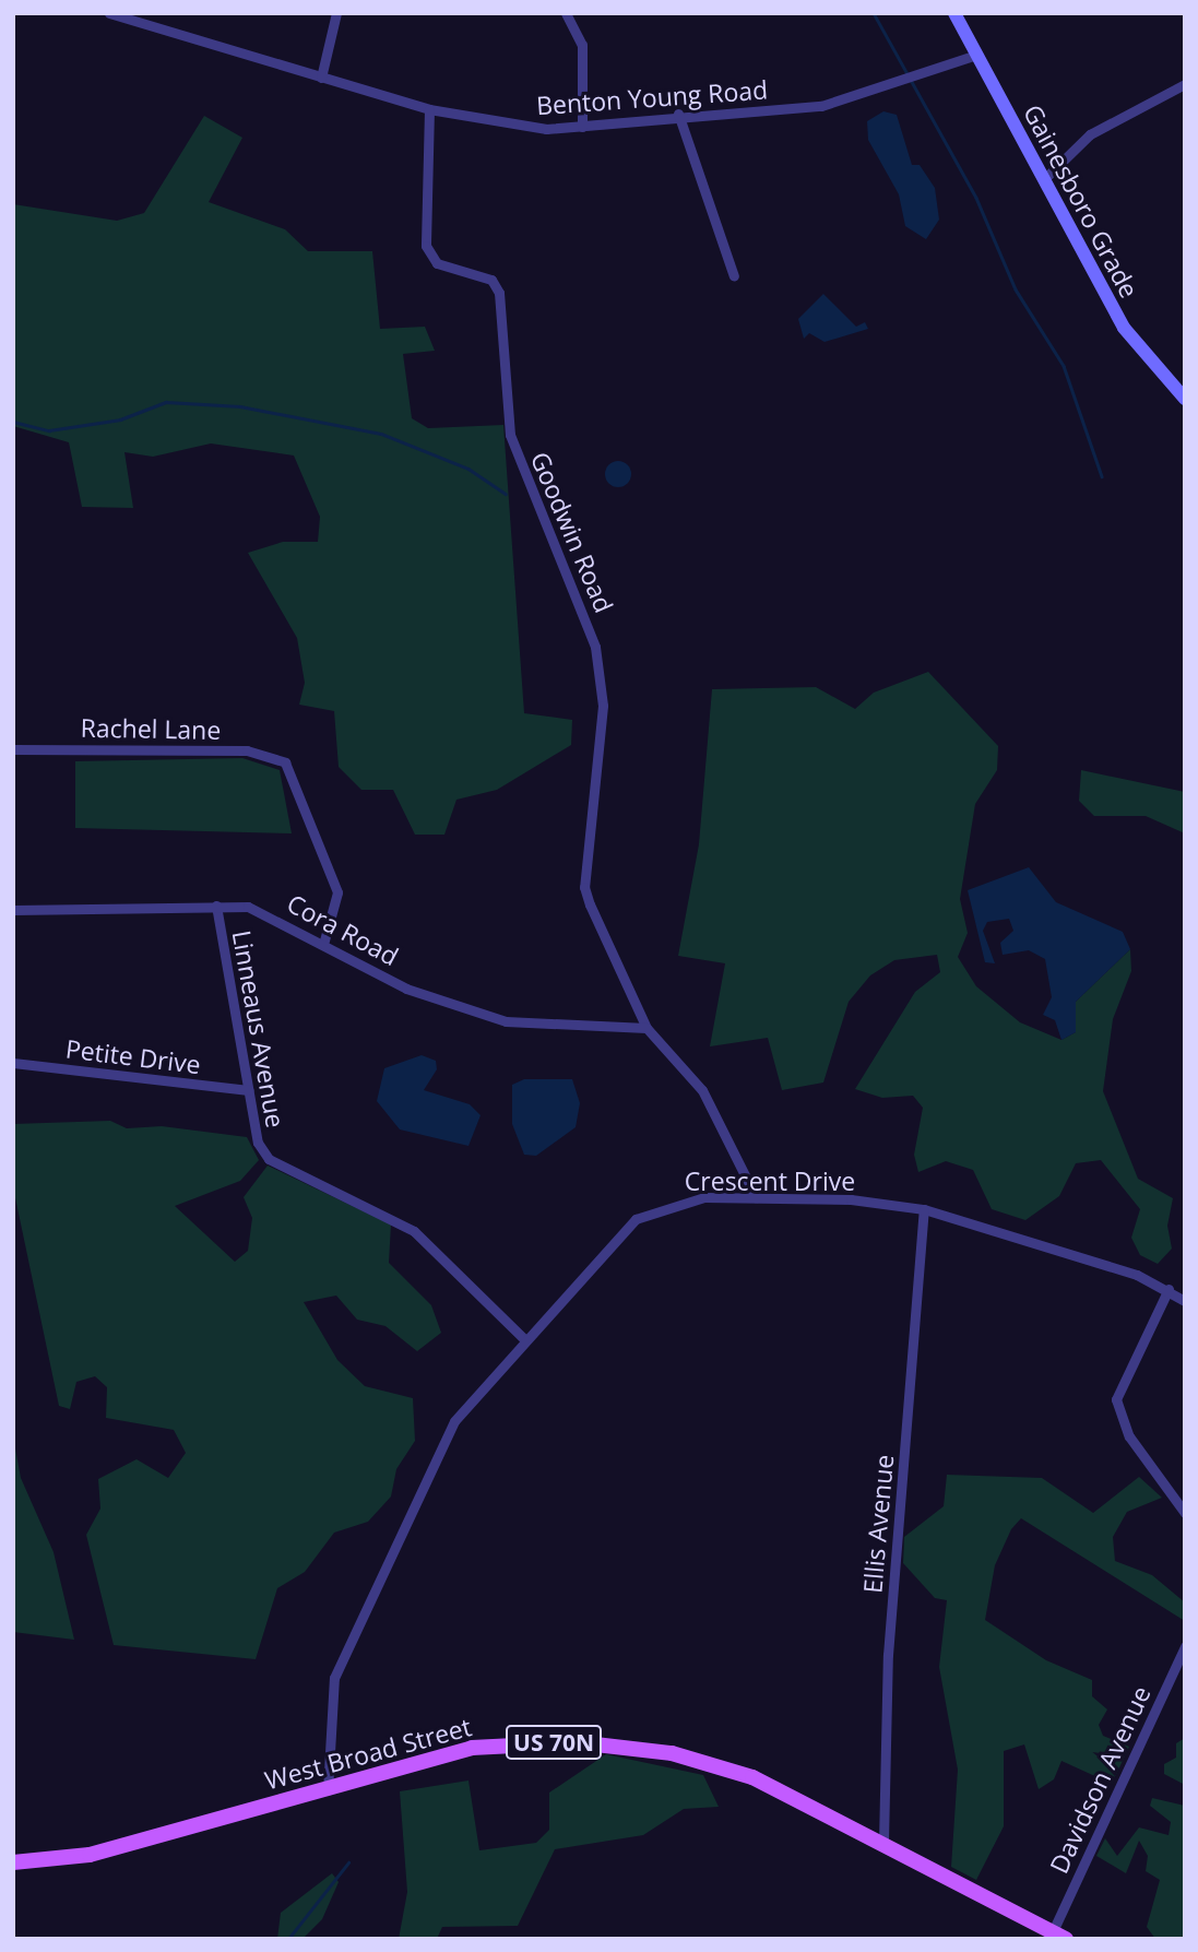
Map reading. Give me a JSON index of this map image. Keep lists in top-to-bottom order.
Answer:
{
  "streets": {
    "main road": ["Gainesboro Grade", "US 70N", "West Broad Street"],
    "street": [
      "Benton Young Road",
      "Goodwin Road",
      "Rachel Lane",
      "Cora Road",
      "Linneaus Avenue",
      "Petite Drive",
      "Crescent Drive",
      "Ellis Avenue",
      "Davidson Avenue"
    ]
  },
  "crossings": [
    ["Benton Young Road", "Gainesboro Grade"],
    ["Benton Young Road", "Goodwin Road"],
    ["Goodwin Road", "Cora Road"],
    ["Goodwin Road", "Crescent Drive"],
    ["Rachel Lane", "Cora Road"],
    ["Cora Road", "Linneaus Avenue"],
    ["Linneaus Avenue", "Petite Drive"],
    ["Linneaus Avenue", "Crescent Drive"],
    ["Crescent Drive", "Ellis Avenue"],
    ["Crescent Drive", "West Broad Street"],
    ["Ellis Avenue", "West Broad Street"],
    ["West Broad Street", "Davidson Avenue"]
  ]
}
